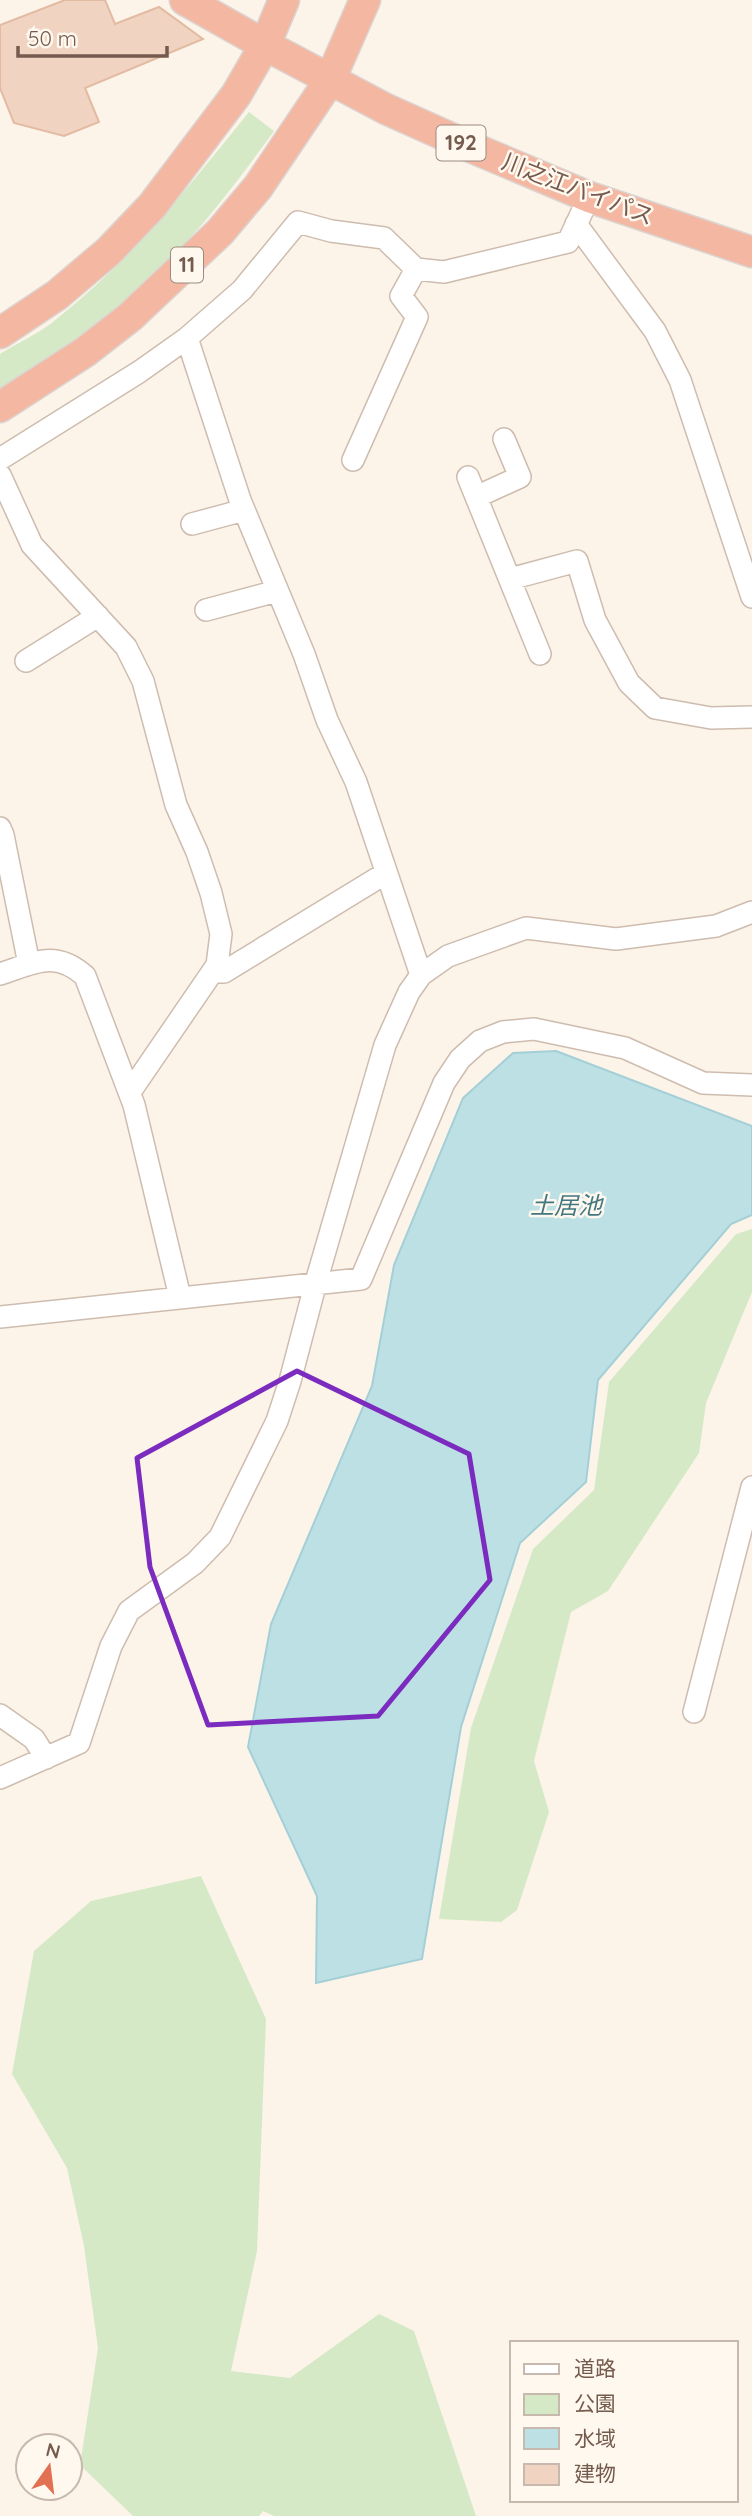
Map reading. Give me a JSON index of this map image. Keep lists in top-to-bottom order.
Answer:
{
  "streets": {
    "highway": ["192", "川之江バイパス", "11"]
  },
  "crossings": [
    ["川之江バイパス", "11"]
  ],
  "water": ["土居池"],
  "legend": [
    "道路",
    "公園",
    "水域",
    "建物"
  ],
  "scale_bar": "50 m",
  "north": "top"
}
